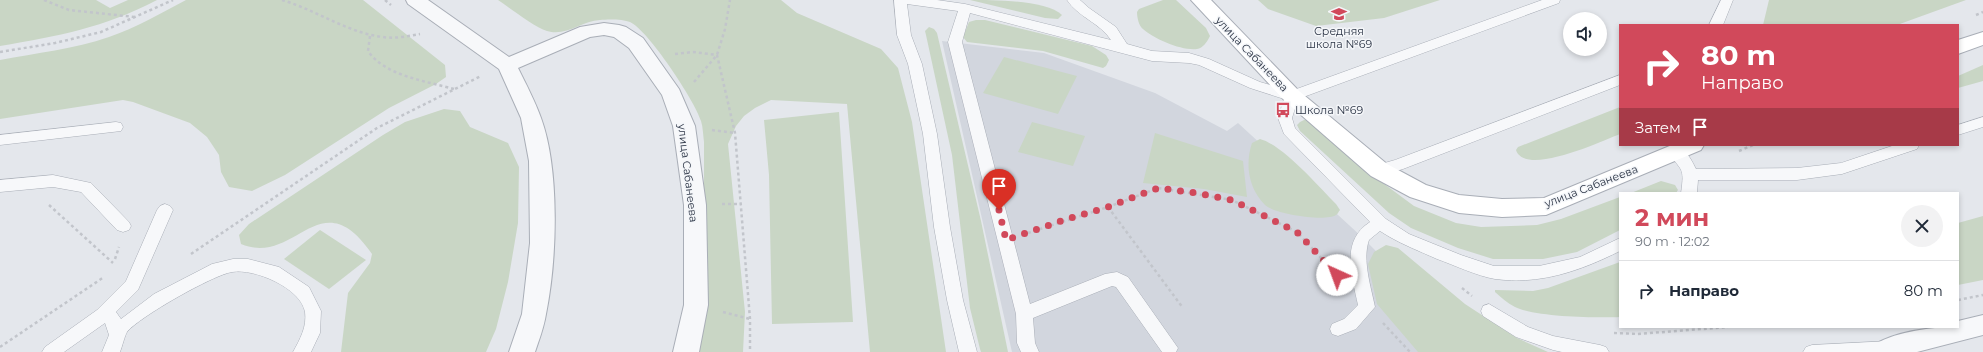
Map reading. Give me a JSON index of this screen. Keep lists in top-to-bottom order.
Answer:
{
  "streets": {
    "street": ["улица Сабанеева"]
  },
  "places": {
    "school or university": ["Средняя школа №69"],
    "bus stop": ["Школа №69"]
  },
  "page": {
    "turn": ["80 m", "Направо"],
    "then": "Затем",
    "heading": ["2 мин", "90 m · 12:02"],
    "list": [
      {
        "name": "Направо",
        "value": "80 m"
      }
    ]
  }
}
